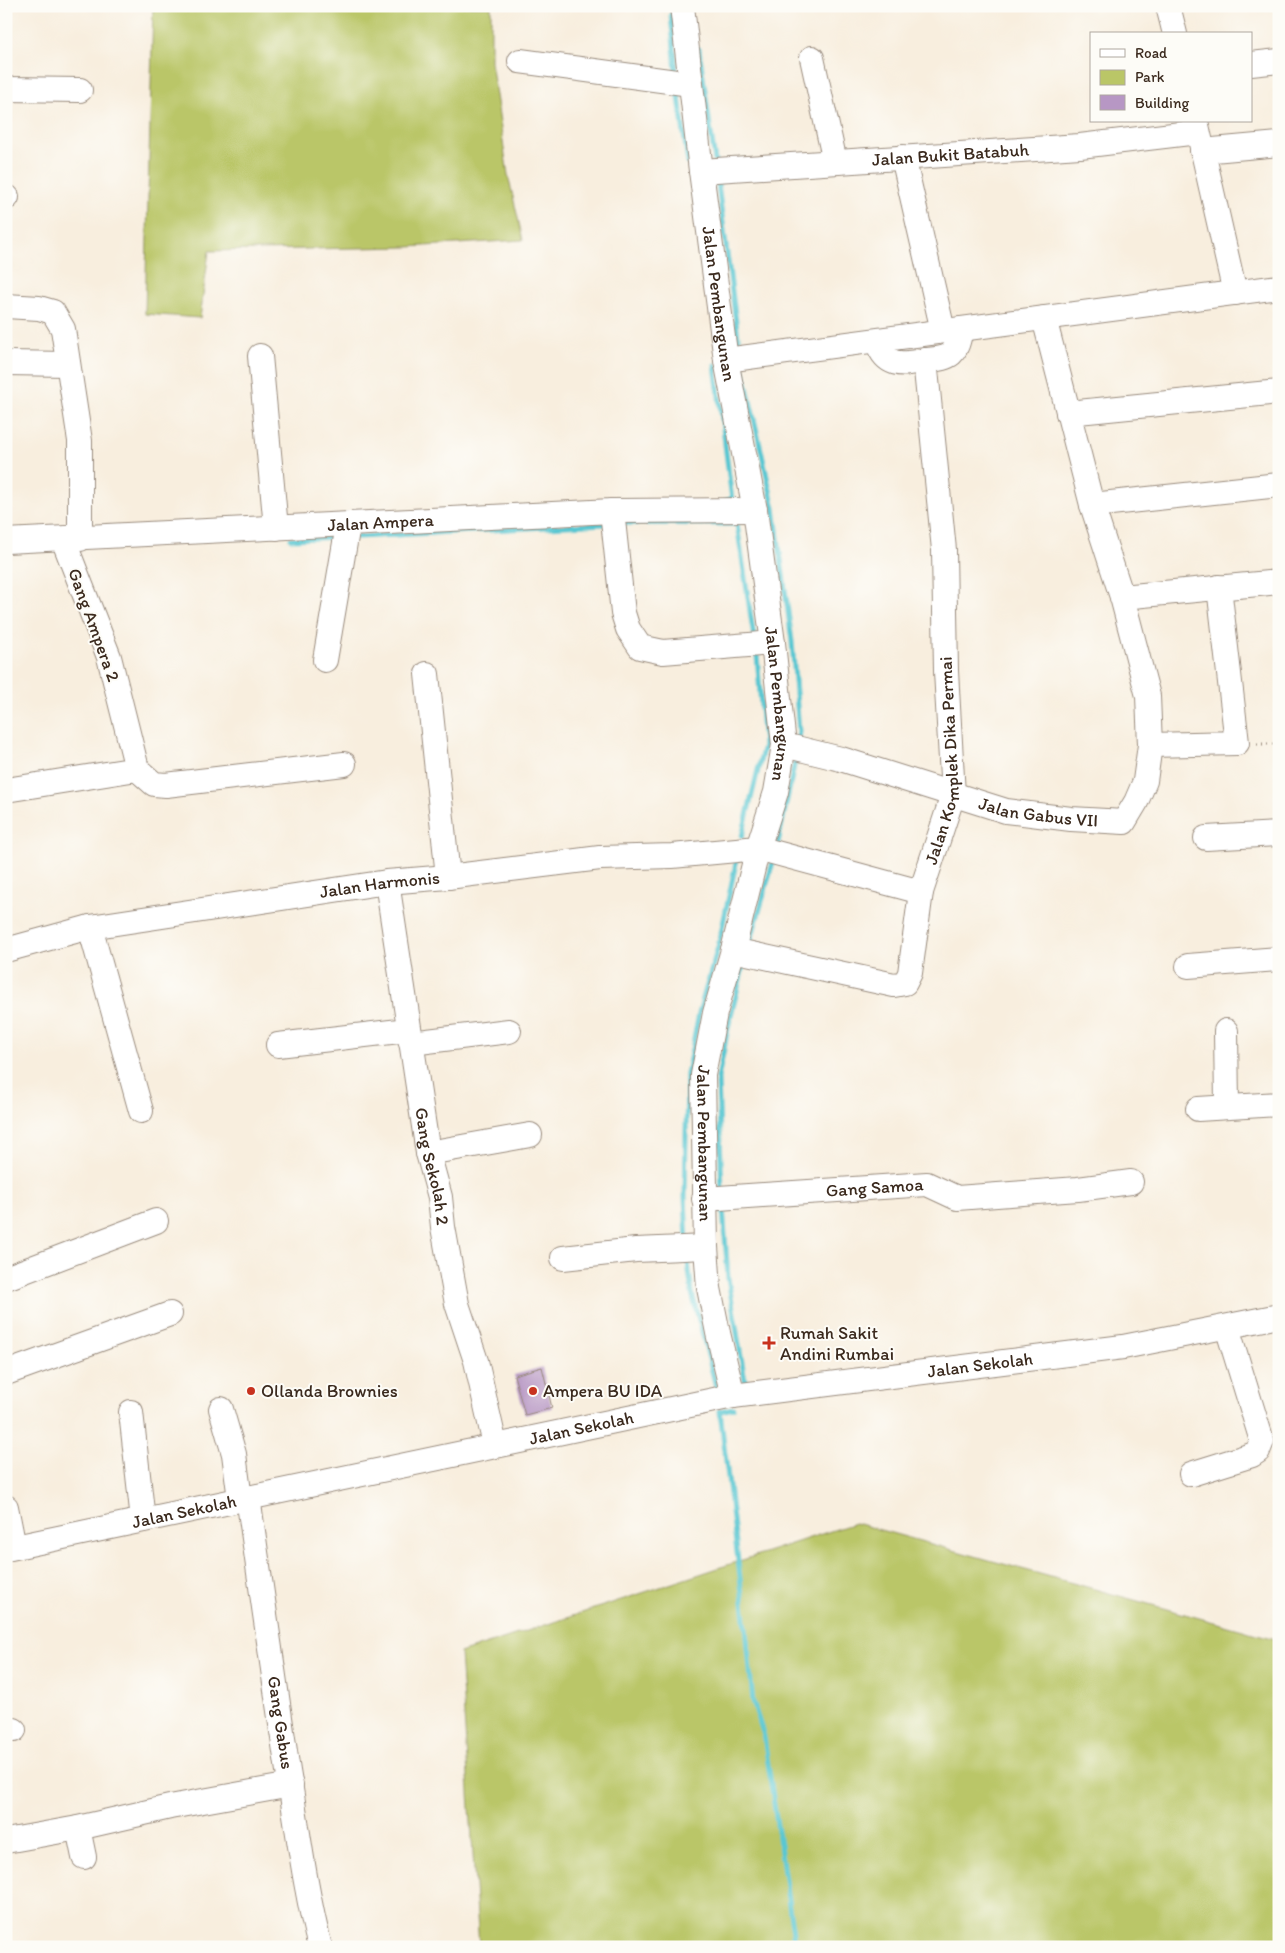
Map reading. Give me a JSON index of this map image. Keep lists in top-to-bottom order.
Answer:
{
  "streets": {
    "street": [
      "Jalan Bukit Batabuh",
      "Jalan Pembangunan",
      "Jalan Ampera",
      "Gang Ampera 2",
      "Jalan Komplek Dika Permai",
      "Jalan Gabus VII",
      "Jalan Harmonis",
      "Gang Sekolah 2",
      "Gang Samoa",
      "Jalan Sekolah",
      "Gang Gabus"
    ]
  },
  "crossings": [
    ["Jalan Bukit Batabuh", "Jalan Pembangunan"],
    ["Jalan Pembangunan", "Jalan Ampera"],
    ["Jalan Pembangunan", "Jalan Komplek Dika Permai"],
    ["Jalan Pembangunan", "Jalan Gabus VII"],
    ["Jalan Pembangunan", "Jalan Harmonis"],
    ["Jalan Pembangunan", "Gang Samoa"],
    ["Jalan Pembangunan", "Jalan Sekolah"],
    ["Jalan Ampera", "Gang Ampera 2"],
    ["Jalan Komplek Dika Permai", "Jalan Gabus VII"],
    ["Jalan Harmonis", "Gang Sekolah 2"],
    ["Gang Sekolah 2", "Jalan Sekolah"],
    ["Jalan Sekolah", "Gang Gabus"]
  ],
  "places": {
    "health": ["Rumah Sakit Andini Rumbai"],
    "other": ["Ollanda Brownies", "Ampera BU IDA"]
  },
  "legend": ["Road", "Park", "Building"]
}
